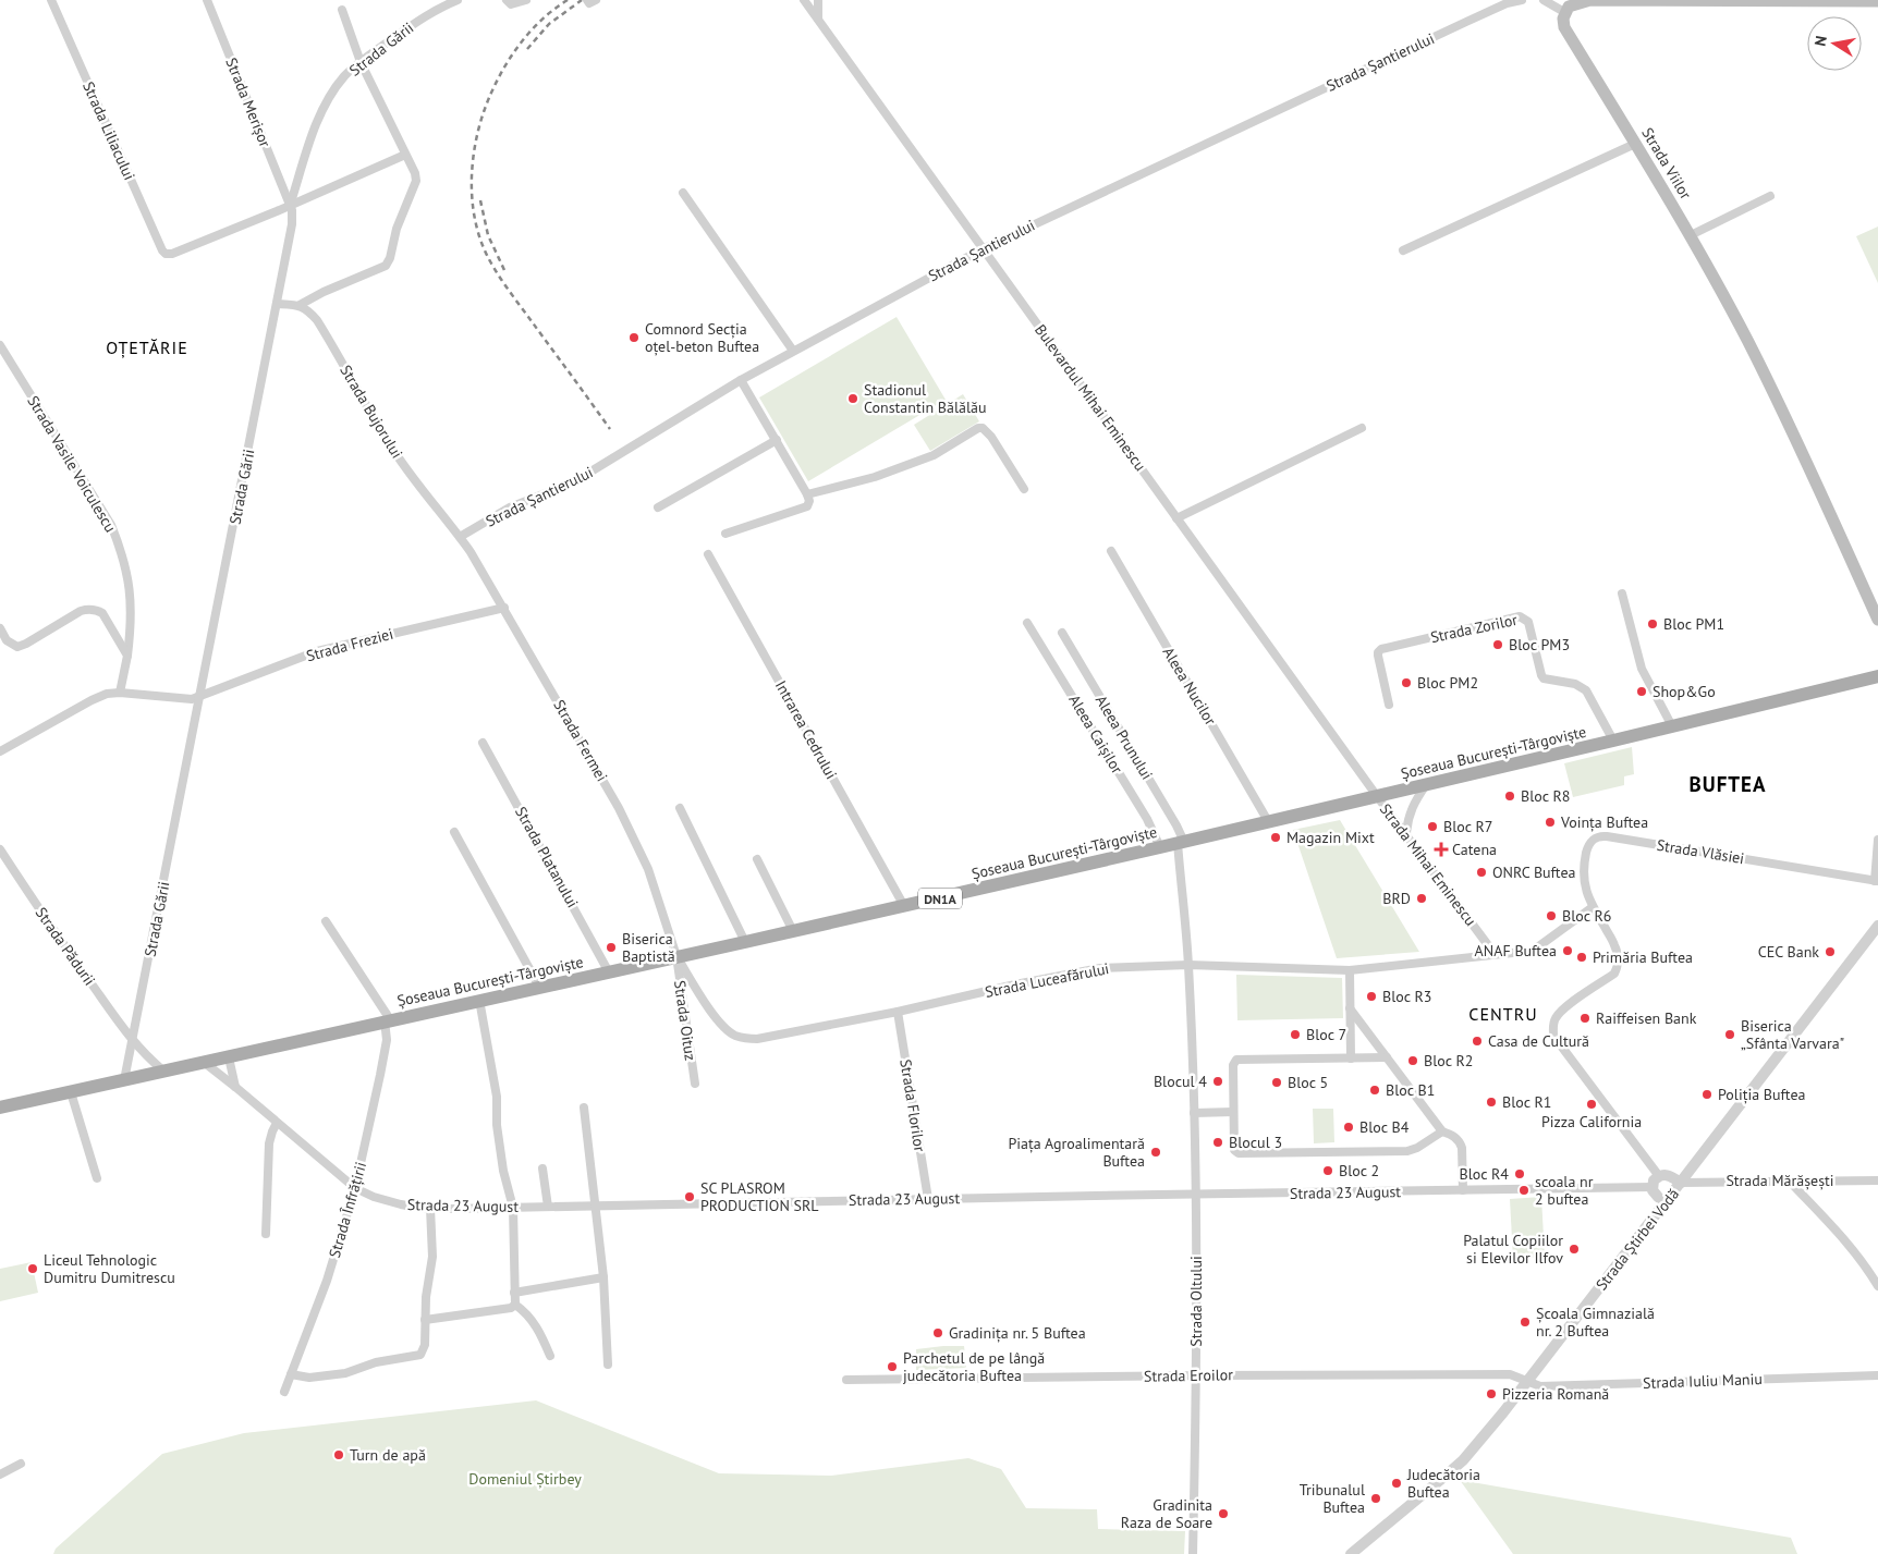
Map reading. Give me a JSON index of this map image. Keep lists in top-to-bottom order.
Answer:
{
  "streets": {
    "main road": ["Strada Viilor", "Șoseaua București-Târgoviște", "DN1A"],
    "street": [
      "Strada Gării",
      "Strada Șantierului",
      "Strada Merișor",
      "Strada Liliacului",
      "Bulevardul Mihai Eminescu",
      "Strada Bujorului",
      "Strada Vasile Voiculescu",
      "Strada Zorilor",
      "Strada Freziei",
      "Aleea Nucilor",
      "Intrarea Cedrului",
      "Aleea Caișilor",
      "Aleea Prunului",
      "Strada Fermei",
      "Strada Vlăsiei",
      "Strada Platanului",
      "Strada Mihai Eminescu",
      "Strada Pădurii",
      "Strada Luceafărului",
      "Strada Oituz",
      "Strada Florilor",
      "Strada Mărășești",
      "Strada 23 August",
      "Strada Înfrățirii",
      "Strada Știrbei Vodă",
      "Strada Oltului",
      "Strada Eroilor",
      "Strada Iuliu Maniu"
    ]
  },
  "crossings": [
    ["Strada Gării", "Strada Merișor"],
    ["Strada Gării", "Strada Liliacului"],
    ["Strada Gării", "Strada Freziei"],
    ["Strada Gării", "Șoseaua București-Târgoviște"],
    ["Strada Gării", "Strada Pădurii"],
    ["Strada Șantierului", "Bulevardul Mihai Eminescu"],
    ["Strada Șantierului", "Strada Bujorului"],
    ["Strada Șantierului", "Strada Fermei"],
    ["Strada Merișor", "Strada Liliacului"],
    ["Bulevardul Mihai Eminescu", "Șoseaua București-Târgoviște"],
    ["Bulevardul Mihai Eminescu", "Strada Mihai Eminescu"],
    ["Strada Bujorului", "Strada Fermei"],
    ["Strada Vasile Voiculescu", "Strada Freziei"],
    ["Strada Zorilor", "Șoseaua București-Târgoviște"],
    ["Strada Freziei", "Strada Fermei"],
    ["Aleea Nucilor", "Șoseaua București-Târgoviște"],
    ["Intrarea Cedrului", "Șoseaua București-Târgoviște"],
    ["Aleea Caișilor", "Șoseaua București-Târgoviște"],
    ["Aleea Prunului", "Șoseaua București-Târgoviște"],
    ["Aleea Prunului", "Strada Oltului"],
    ["Strada Fermei", "Șoseaua București-Târgoviște"],
    ["Strada Fermei", "Strada Luceafărului"],
    ["Strada Fermei", "Strada Oituz"],
    ["Șoseaua București-Târgoviște", "Strada Platanului"],
    ["Șoseaua București-Târgoviște", "Strada Mihai Eminescu"],
    ["Șoseaua București-Târgoviște", "Strada Pădurii"],
    ["Șoseaua București-Târgoviște", "Strada Luceafărului"],
    ["Șoseaua București-Târgoviște", "Strada Oituz"],
    ["Șoseaua București-Târgoviște", "Strada 23 August"],
    ["Șoseaua București-Târgoviște", "Strada Înfrățirii"],
    ["Șoseaua București-Târgoviște", "Strada Oltului"],
    ["Strada Mihai Eminescu", "Strada Luceafărului"],
    ["Strada Luceafărului", "Strada Oituz"],
    ["Strada Luceafărului", "Strada Florilor"],
    ["Strada Luceafărului", "Strada Oltului"],
    ["Strada Florilor", "Strada 23 August"],
    ["Strada Mărășești", "Strada Știrbei Vodă"],
    ["Strada 23 August", "Strada Înfrățirii"],
    ["Strada 23 August", "Strada Oltului"],
    ["Strada Știrbei Vodă", "Strada Eroilor"],
    ["Strada Știrbei Vodă", "Strada Iuliu Maniu"],
    ["Strada Oltului", "Strada Eroilor"],
    ["Strada Eroilor", "Strada Iuliu Maniu"]
  ],
  "districts": ["OȚETĂRIE", "BUFTEA", "CENTRU"],
  "parks": ["Domeniul Știrbey"],
  "places": {
    "other": [
      "Comnord Secția oțel-beton Buftea",
      "Stadionul Constantin Bălălău",
      "Bloc PM1",
      "Bloc PM3",
      "Bloc PM2",
      "Shop&Go",
      "Bloc R8",
      "Voința Buftea",
      "Bloc R7",
      "Magazin Mixt",
      "ONRC Buftea",
      "BRD",
      "Bloc R6",
      "Biserica Baptistă",
      "ANAF Buftea",
      "CEC Bank",
      "Primăria Buftea",
      "Bloc R3",
      "Raiffeisen Bank",
      "Bloc 7",
      "Biserica „Sfânta Varvara\"",
      "Casa de Cultură",
      "Bloc R2",
      "Blocul 4",
      "Bloc 5",
      "Bloc B1",
      "Poliția Buftea",
      "Bloc R1",
      "Pizza California",
      "Bloc B4",
      "Blocul 3",
      "Piața Agroalimentară Buftea",
      "Bloc 2",
      "Bloc R4",
      "scoala nr 2 buftea",
      "SC PLASROM PRODUCTION SRL",
      "Palatul Copiilor si Elevilor Ilfov",
      "Liceul Tehnologic Dumitru Dumitrescu",
      "Școala Gimnazială nr. 2 Buftea",
      "Gradinița nr. 5 Buftea",
      "Parchetul de pe lângă judecătoria Buftea",
      "Pizzeria Romană",
      "Turn de apă",
      "Judecătoria Buftea",
      "Tribunalul Buftea",
      "Gradinita Raza de Soare"
    ],
    "health": ["Catena"]
  },
  "north": "left"
}
